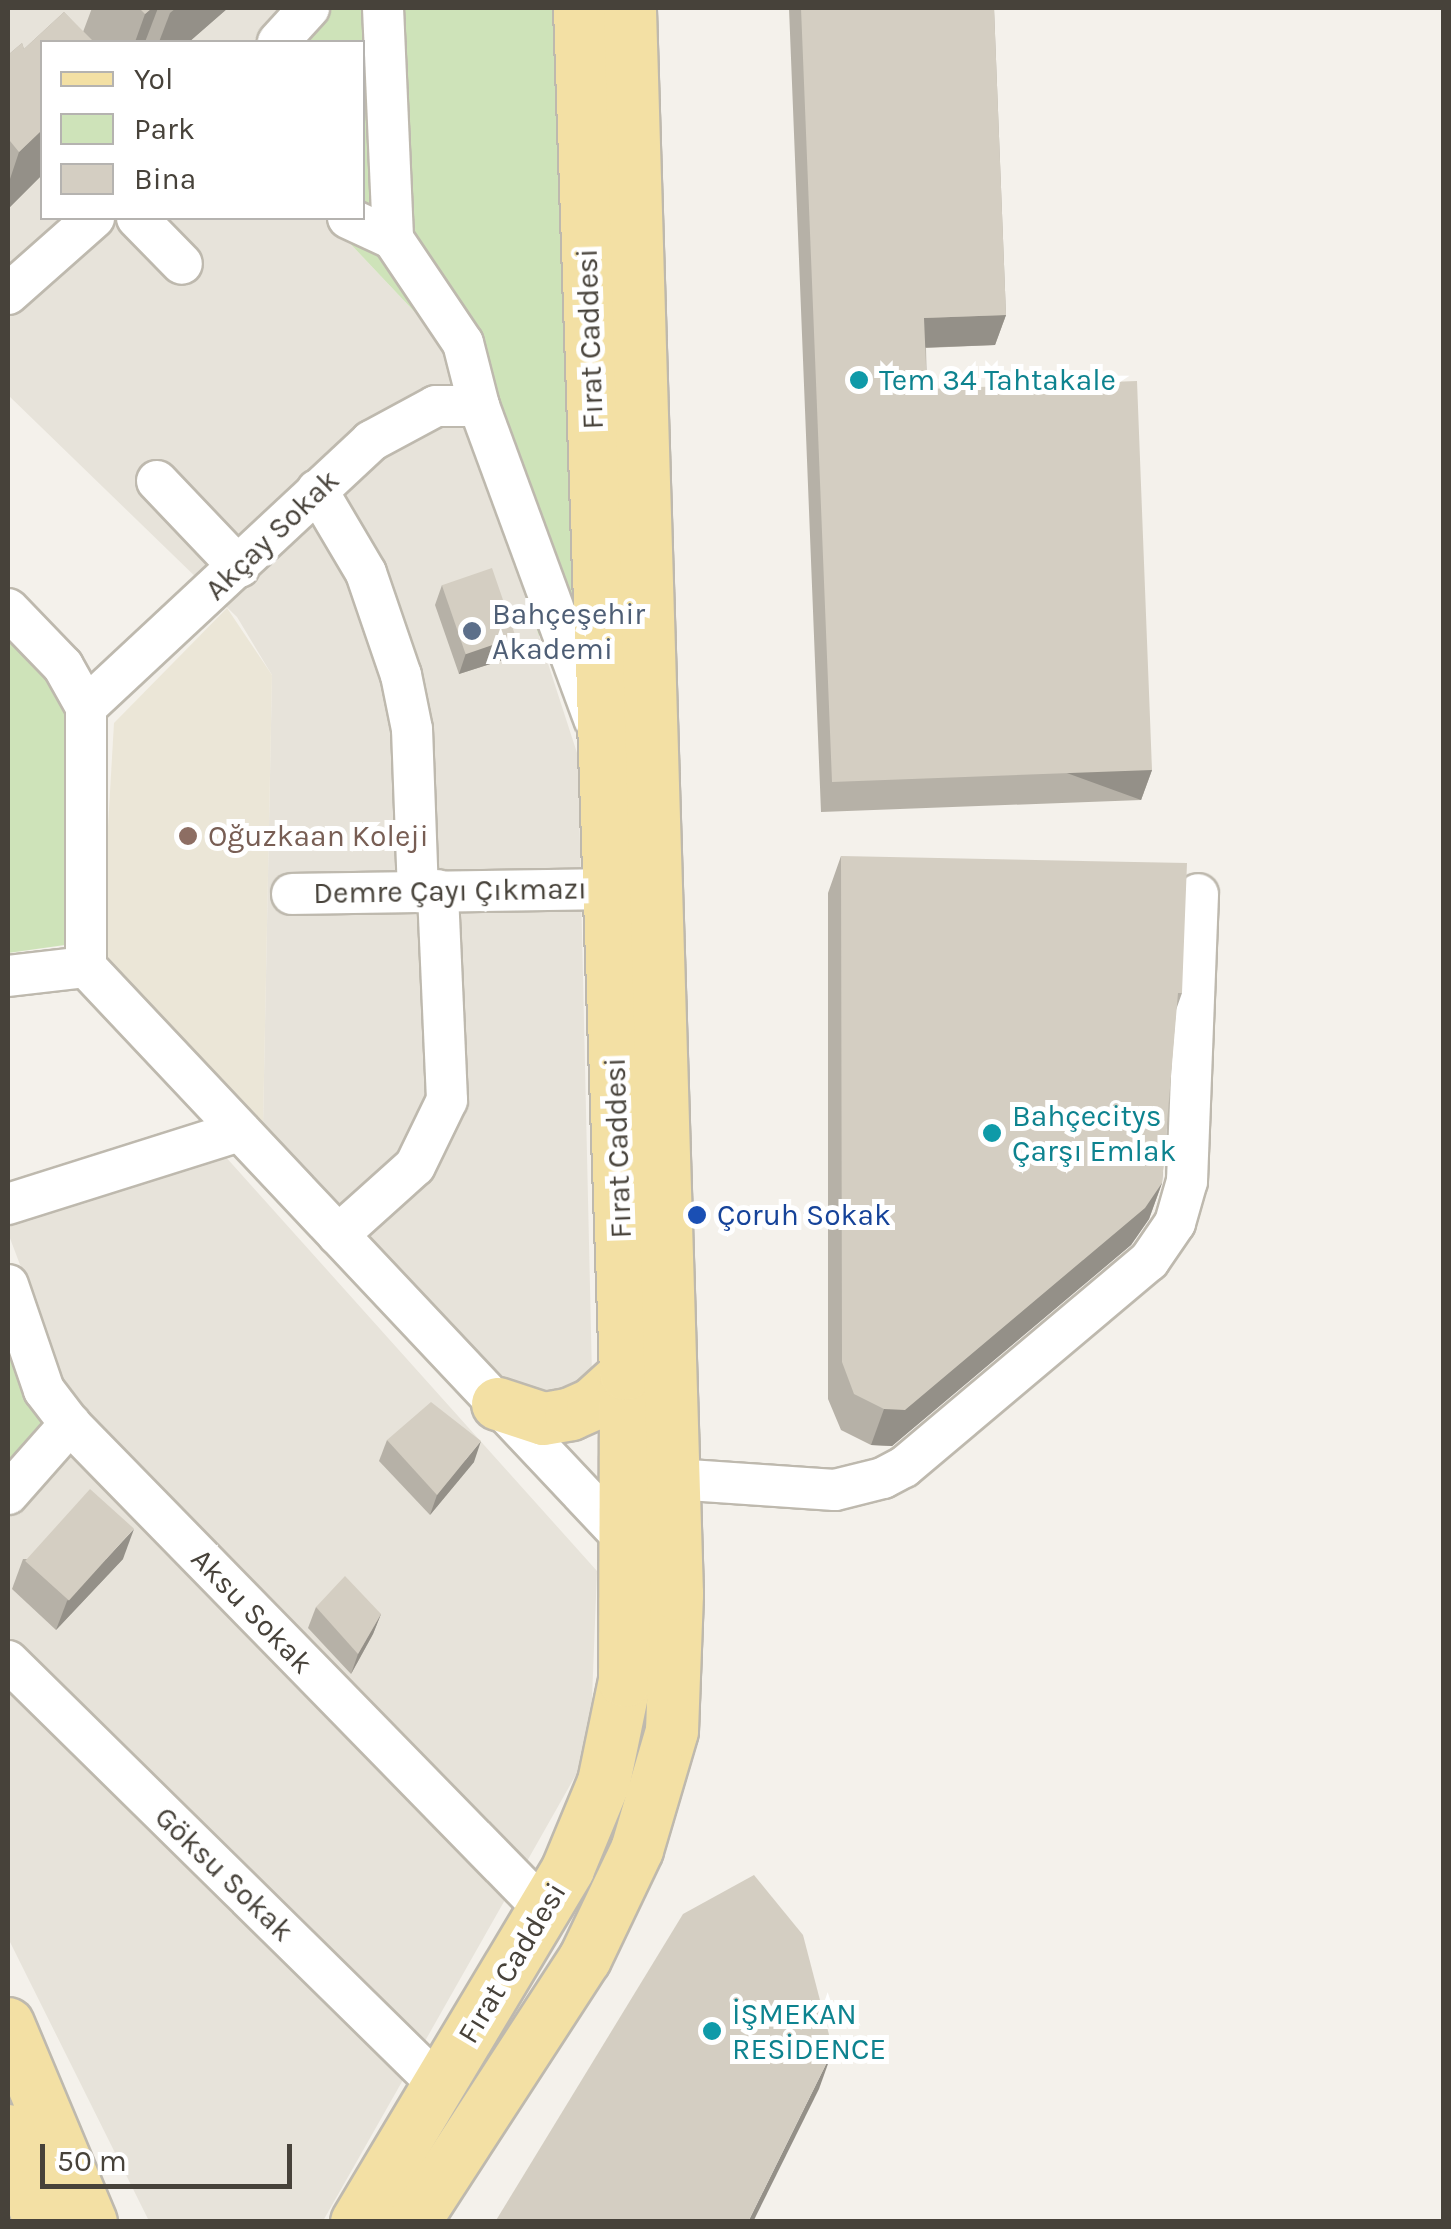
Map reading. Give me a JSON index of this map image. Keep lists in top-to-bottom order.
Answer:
{
  "streets": {
    "main road": ["Fırat Caddesi"],
    "street": [
      "Akçay Sokak",
      "Demre Çayı Çıkmazı",
      "Aksu Sokak",
      "Göksu Sokak"
    ]
  },
  "crossings": [
    ["Fırat Caddesi", "Demre Çayı Çıkmazı"],
    ["Fırat Caddesi", "Aksu Sokak"],
    ["Fırat Caddesi", "Göksu Sokak"]
  ],
  "places": [
    "Tem 34 Tahtakale",
    "Bahçeşehir Akademi",
    "Oğuzkaan Koleji",
    "Bahçecitys Çarşı Emlak",
    "Çoruh Sokak",
    "İŞMEKAN RESİDENCE"
  ],
  "legend": ["Yol", "Park", "Bina"],
  "scale_bar": "50 m"
}
